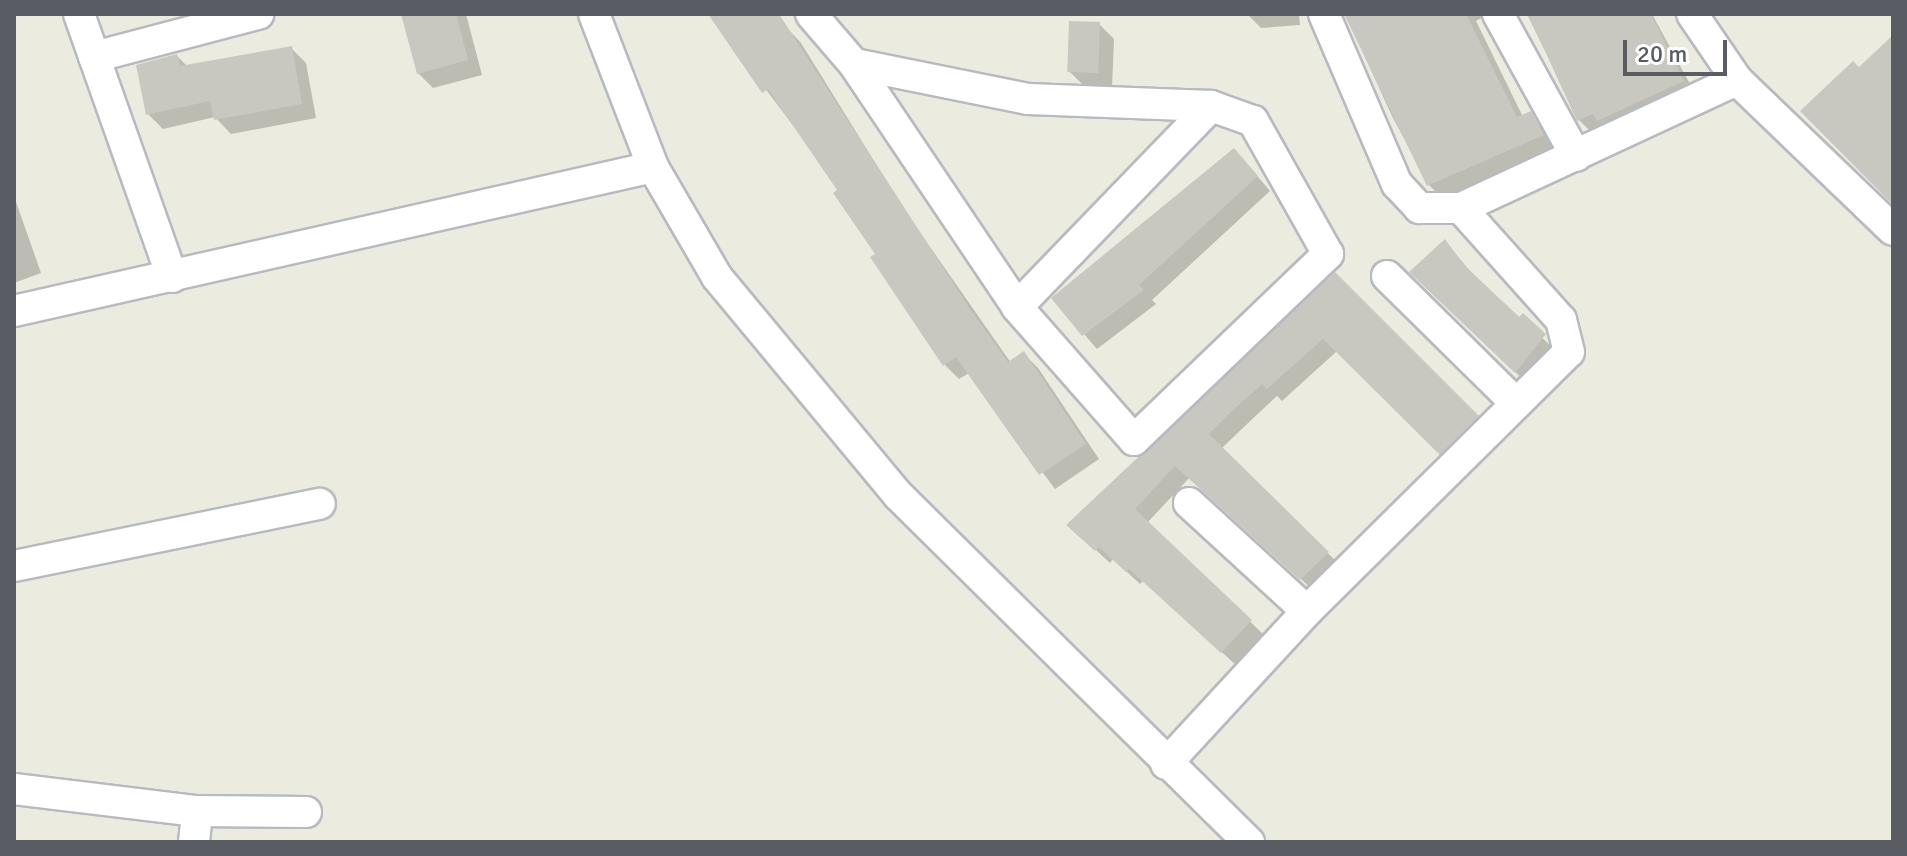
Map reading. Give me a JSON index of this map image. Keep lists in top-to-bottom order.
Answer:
{
  "scale_bar": "20 m"
}
